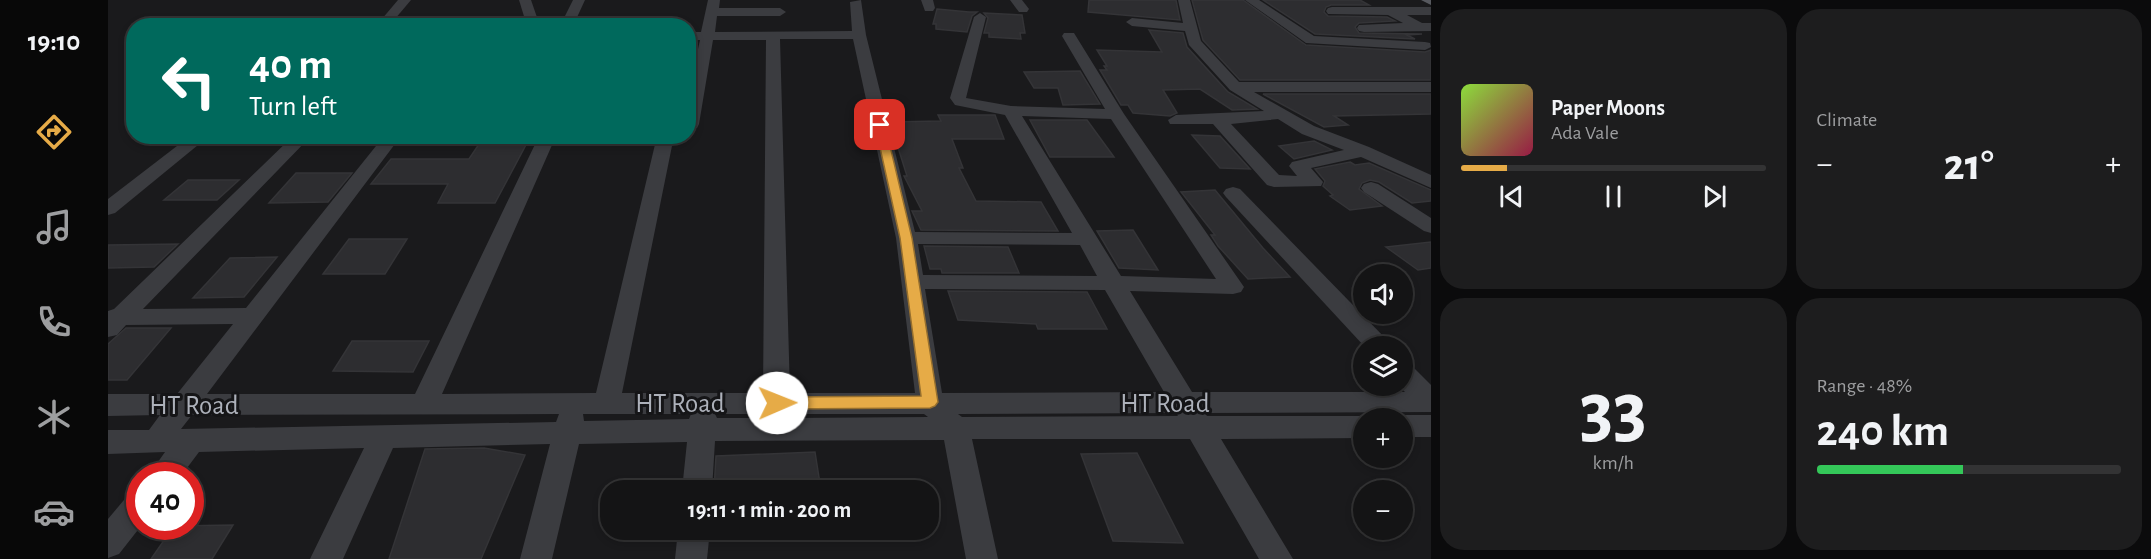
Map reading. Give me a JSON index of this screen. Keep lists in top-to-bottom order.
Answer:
{
  "streets": {
    "street": ["HT Road"]
  },
  "page": {
    "tabs": "19:10",
    "tile": [
      "Climate",
      ["33", "km/h"],
      ["Range · 48%", "240 km"]
    ],
    "turn": ["40 m", "Turn left"],
    "song": ["Paper Moons", "Ada Vale"],
    "heat": ["−", "21°", "+"],
    "map_buttons": ["+", "−"],
    "limit": "40",
    "trip": "19:11 · 1 min · 200 m"
  }
}
